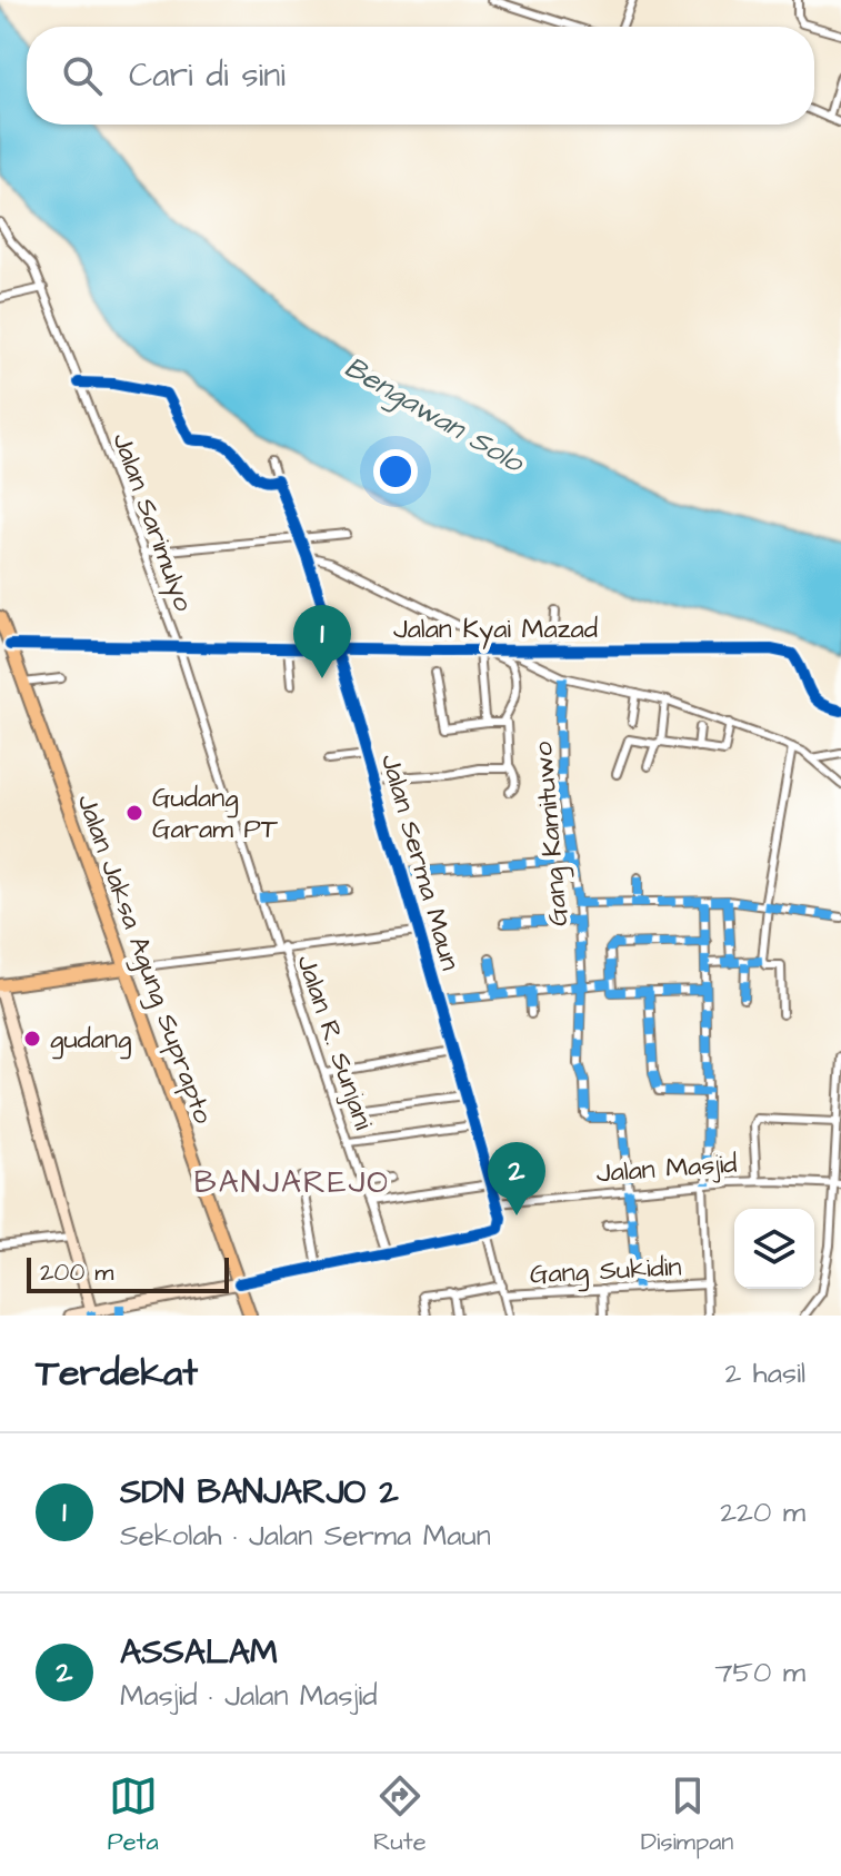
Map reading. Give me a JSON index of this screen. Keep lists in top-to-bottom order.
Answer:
{
  "streets": {
    "main road": ["Jalan Jaksa Agung Suprapto"],
    "street": [
      "Jalan Sarimulyo",
      "Jalan Kyai Mazad",
      "Gang Kamituwo",
      "Jalan Serma Maun",
      "Jalan R. Sunjani",
      "Jalan Masjid",
      "Gang Sukidin"
    ]
  },
  "crossings": [
    ["Jalan Sarimulyo", "Jalan Kyai Mazad"],
    ["Jalan Sarimulyo", "Jalan R. Sunjani"],
    ["Jalan Kyai Mazad", "Jalan Serma Maun"],
    ["Jalan Kyai Mazad", "Jalan Jaksa Agung Suprapto"],
    ["Gang Kamituwo", "Jalan Masjid"],
    ["Jalan Serma Maun", "Jalan R. Sunjani"],
    ["Jalan Serma Maun", "Jalan Masjid"],
    ["Jalan Jaksa Agung Suprapto", "Jalan R. Sunjani"]
  ],
  "districts": ["BANJAREJO"],
  "water": ["Bengawan Solo"],
  "places": ["Gudang Garam PT", "gudang"],
  "scale_bar": "200 m",
  "page": {
    "search": "Cari di sini",
    "pins": ["1", "2"],
    "scale": "200 m",
    "heading": ["Terdekat", "2 hasil"],
    "list": [
      {
        "mark": "1",
        "name": "SDN BANJARJO 2",
        "note": "Sekolah · Jalan Serma Maun",
        "value": "220 m"
      },
      {
        "mark": "2",
        "name": "ASSALAM",
        "note": "Masjid · Jalan Masjid",
        "value": "750 m"
      }
    ],
    "nav": ["Peta", "Rute", "Disimpan"]
  }
}
